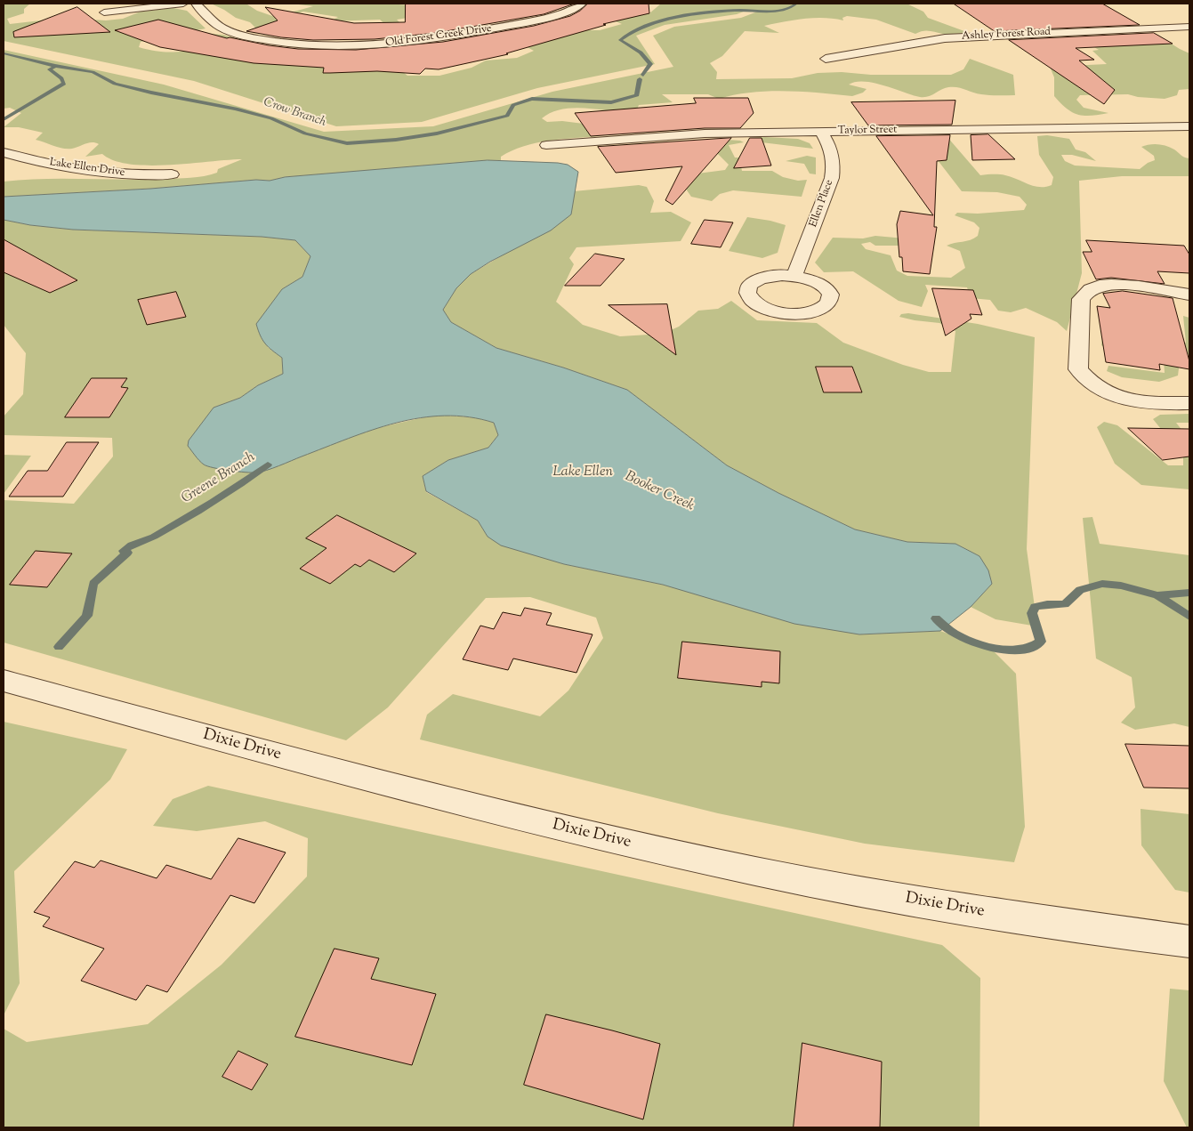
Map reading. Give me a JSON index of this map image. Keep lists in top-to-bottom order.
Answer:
{
  "streets": {
    "street": [
      "Ashley Forest Road",
      "Old Forest Creek Drive",
      "Taylor Street",
      "Lake Ellen Drive",
      "Ellen Place",
      "Dixie Drive"
    ]
  },
  "crossings": [
    ["Taylor Street", "Ellen Place"]
  ],
  "water": [
    "Crow Branch",
    "Lake Ellen",
    "Greene Branch",
    "Booker Creek"
  ]
}
